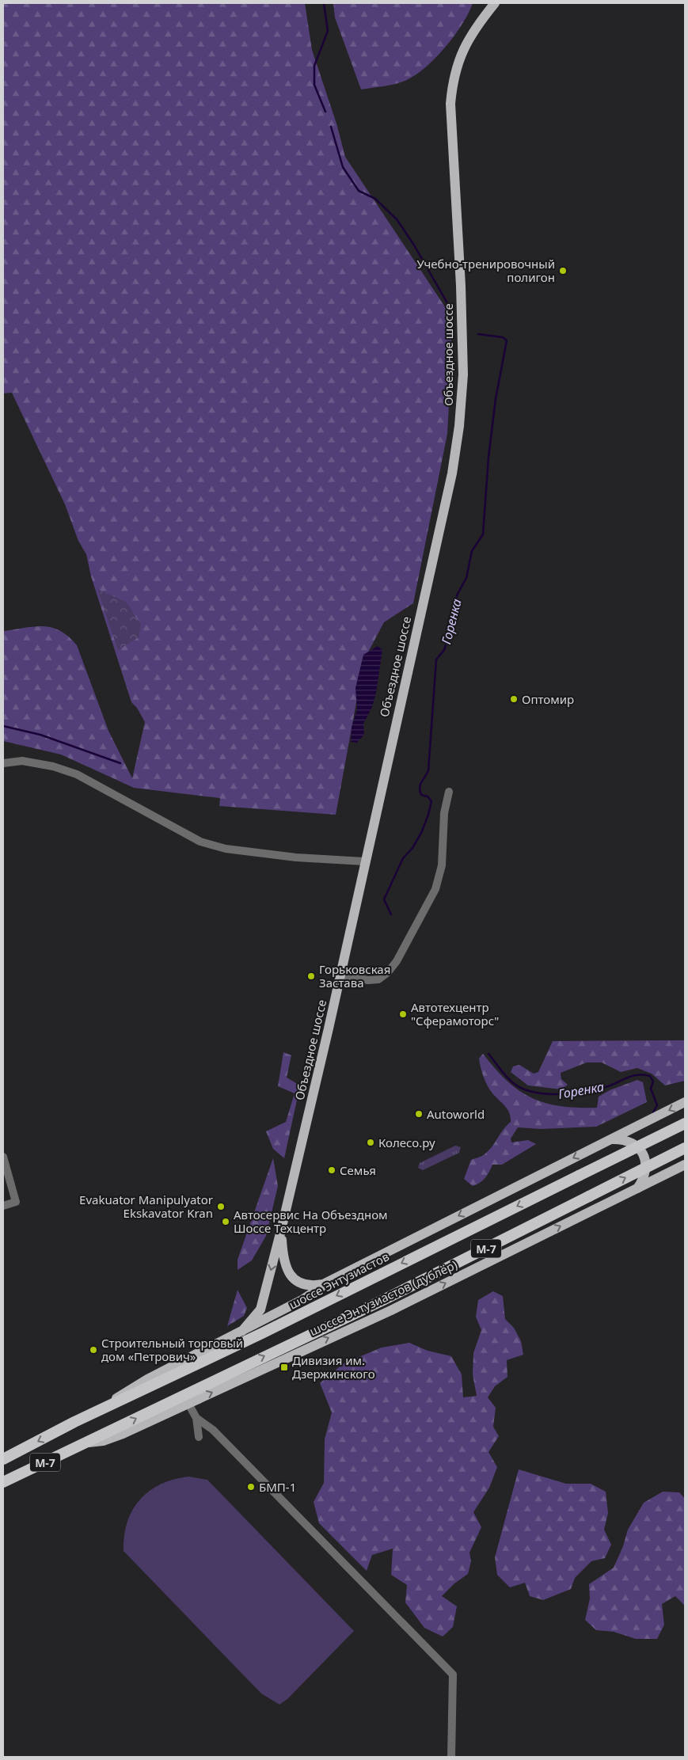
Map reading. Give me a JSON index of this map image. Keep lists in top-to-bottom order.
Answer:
{
  "streets": {
    "highway": ["М-7", "шоссе Энтузиастов"],
    "main road": ["Объездное шоссе", "шоссе Энтузиастов (дублёр)"]
  },
  "crossings": [
    ["М-7", "шоссе Энтузиастов (дублёр)"]
  ],
  "water": ["Горенка"],
  "places": {
    "other": [
      "Учебно-тренировочный полигон",
      "Оптомир",
      "Горьковская Застава",
      "Автотехцентр \"Сферамоторс\"",
      "Autoworld",
      "Колесо.ру",
      "Семья",
      "Evakuator Manipulyator Ekskavator Kran",
      "Автосервис На Объездном Шоссе Техцентр",
      "Строительный торговый дом «Петрович»",
      "БМП-1"
    ],
    "transit": ["Дивизия им. Дзержинского"]
  }
}
